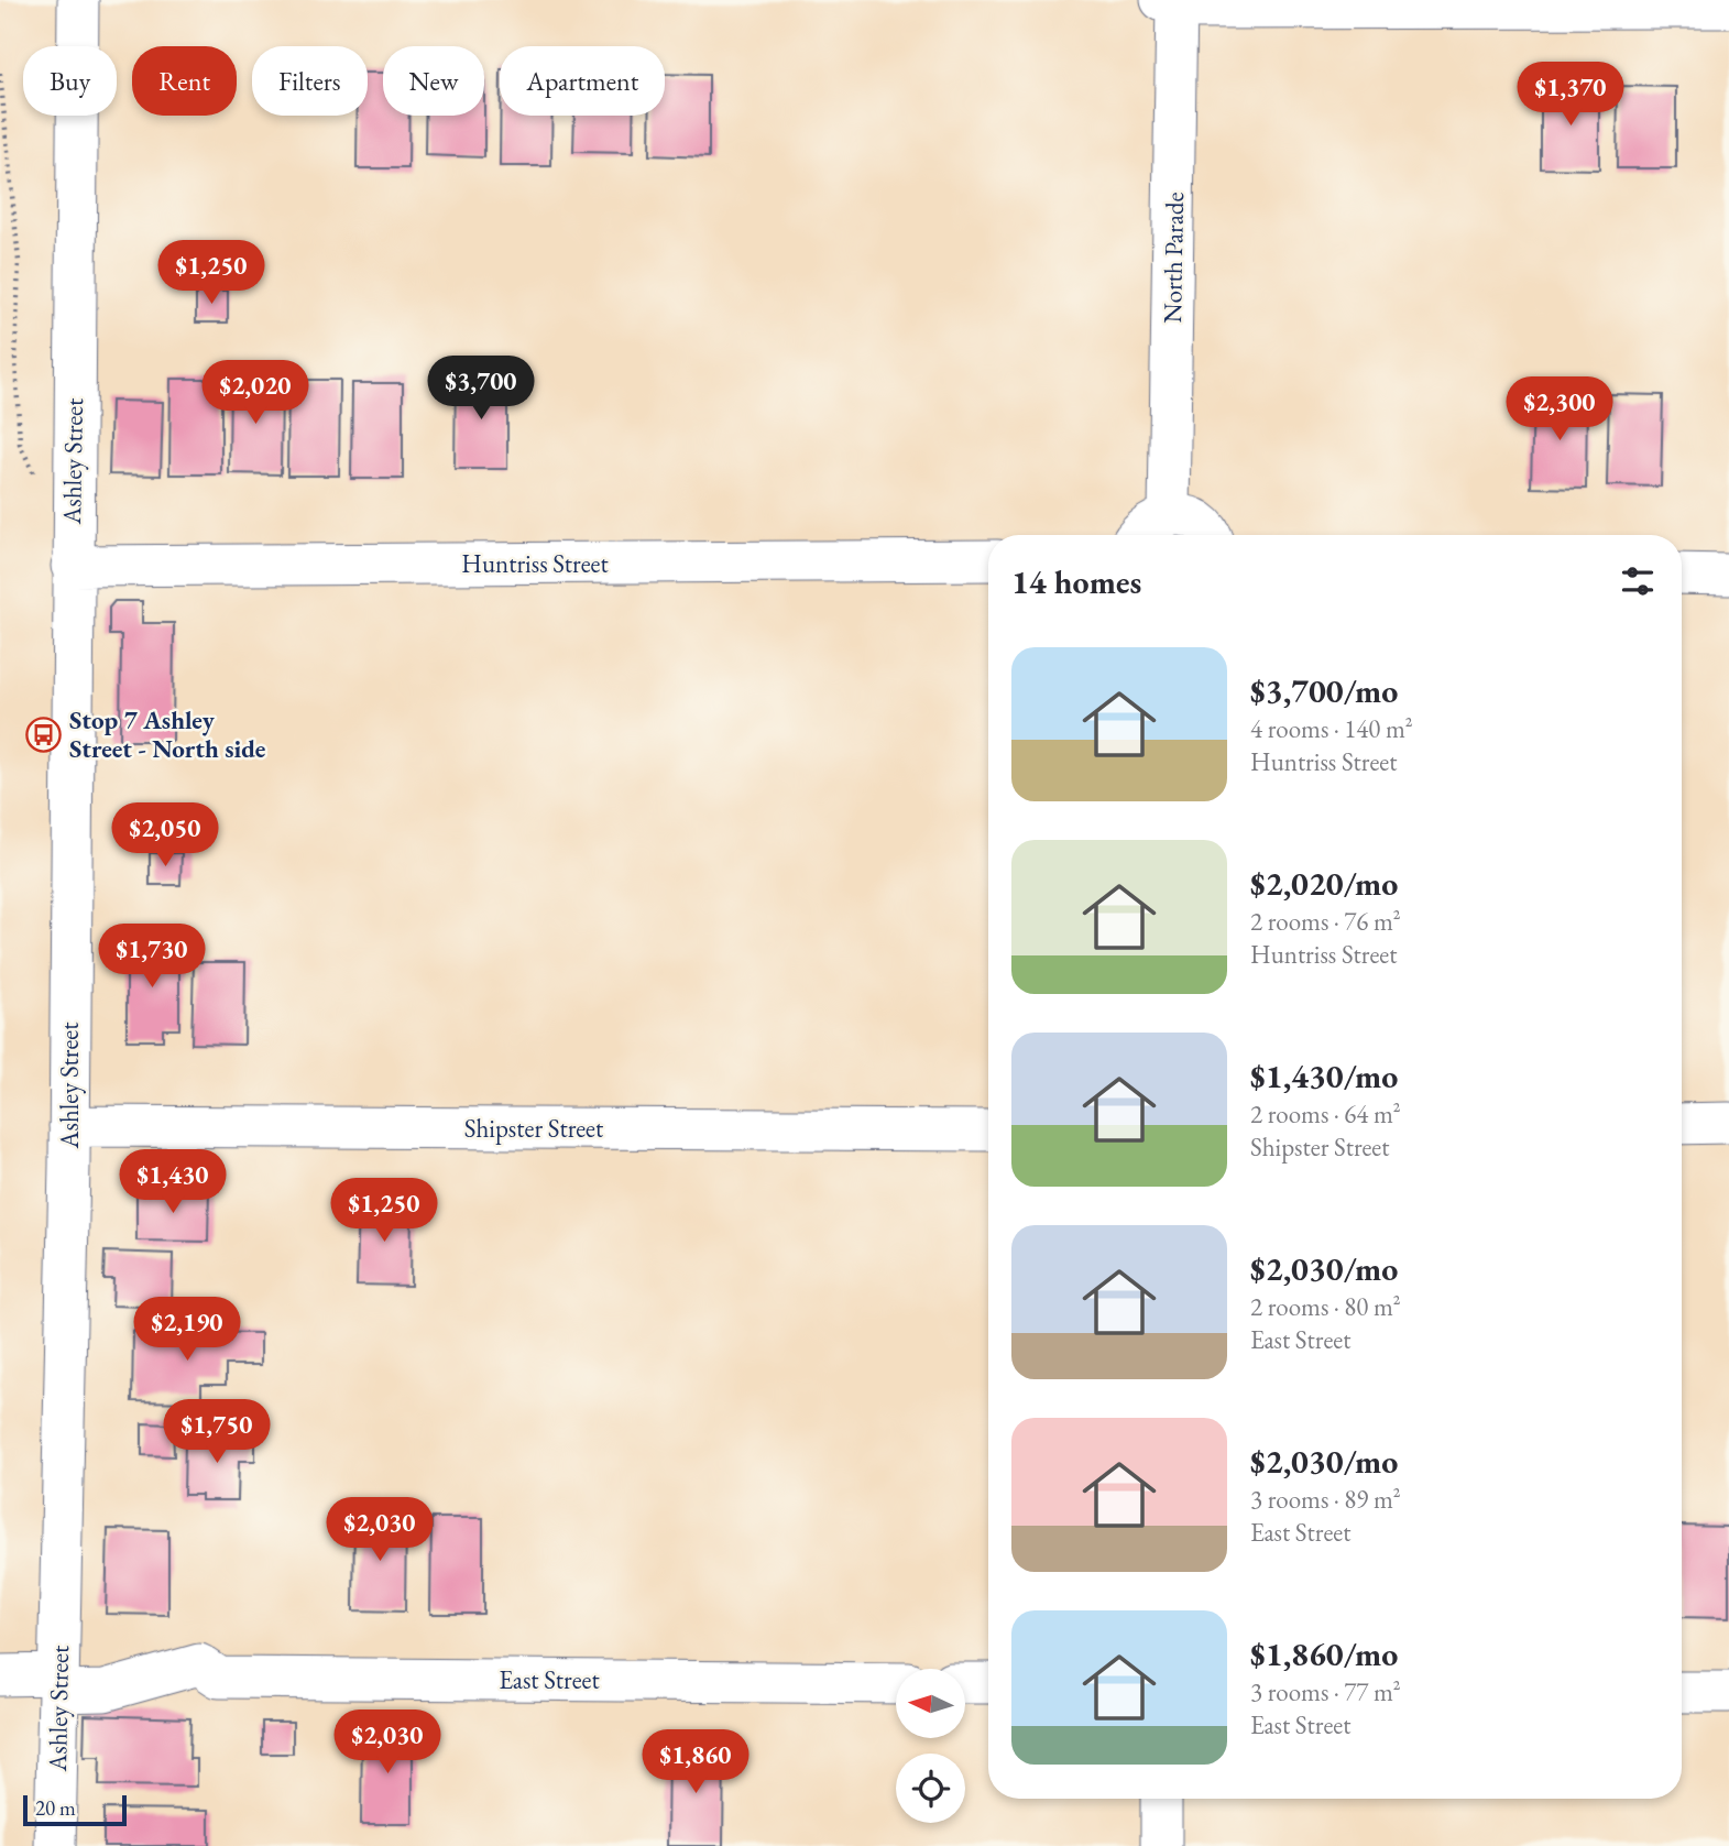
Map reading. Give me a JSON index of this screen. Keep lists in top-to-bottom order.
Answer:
{
  "streets": {
    "street": [
      "North Parade",
      "Ashley Street",
      "Huntriss Street",
      "Shipster Street",
      "East Street"
    ]
  },
  "crossings": [
    ["Ashley Street", "Huntriss Street"],
    ["Ashley Street", "Shipster Street"],
    ["Ashley Street", "East Street"]
  ],
  "places": {
    "bus stop": ["Stop 7 Ashley Street - North side"]
  },
  "scale_bar": "20 m",
  "north": "left",
  "page": {
    "chip": [
      "Buy",
      "Rent",
      "Filters",
      "New",
      "Apartment"
    ],
    "price": [
      "$1,370",
      "$1,250",
      "$3,700",
      "$2,020",
      "$2,300",
      "$2,050",
      "$1,730",
      "$1,430",
      "$1,250",
      "$2,190",
      "$1,750",
      "$2,030",
      "$2,030",
      "$1,860"
    ],
    "heading": "14 homes",
    "list": [
      {
        "name": "$3,700/mo",
        "note": "4 rooms · 140 m² · Huntriss Street"
      },
      {
        "name": "$2,020/mo",
        "note": "2 rooms · 76 m² · Huntriss Street"
      },
      {
        "name": "$1,430/mo",
        "note": "2 rooms · 64 m² · Shipster Street"
      },
      {
        "name": "$2,030/mo",
        "note": "2 rooms · 80 m² · East Street"
      },
      {
        "name": "$2,030/mo",
        "note": "3 rooms · 89 m² · East Street"
      },
      {
        "name": "$1,860/mo",
        "note": "3 rooms · 77 m² · East Street"
      }
    ],
    "scale": "20 m"
  }
}
